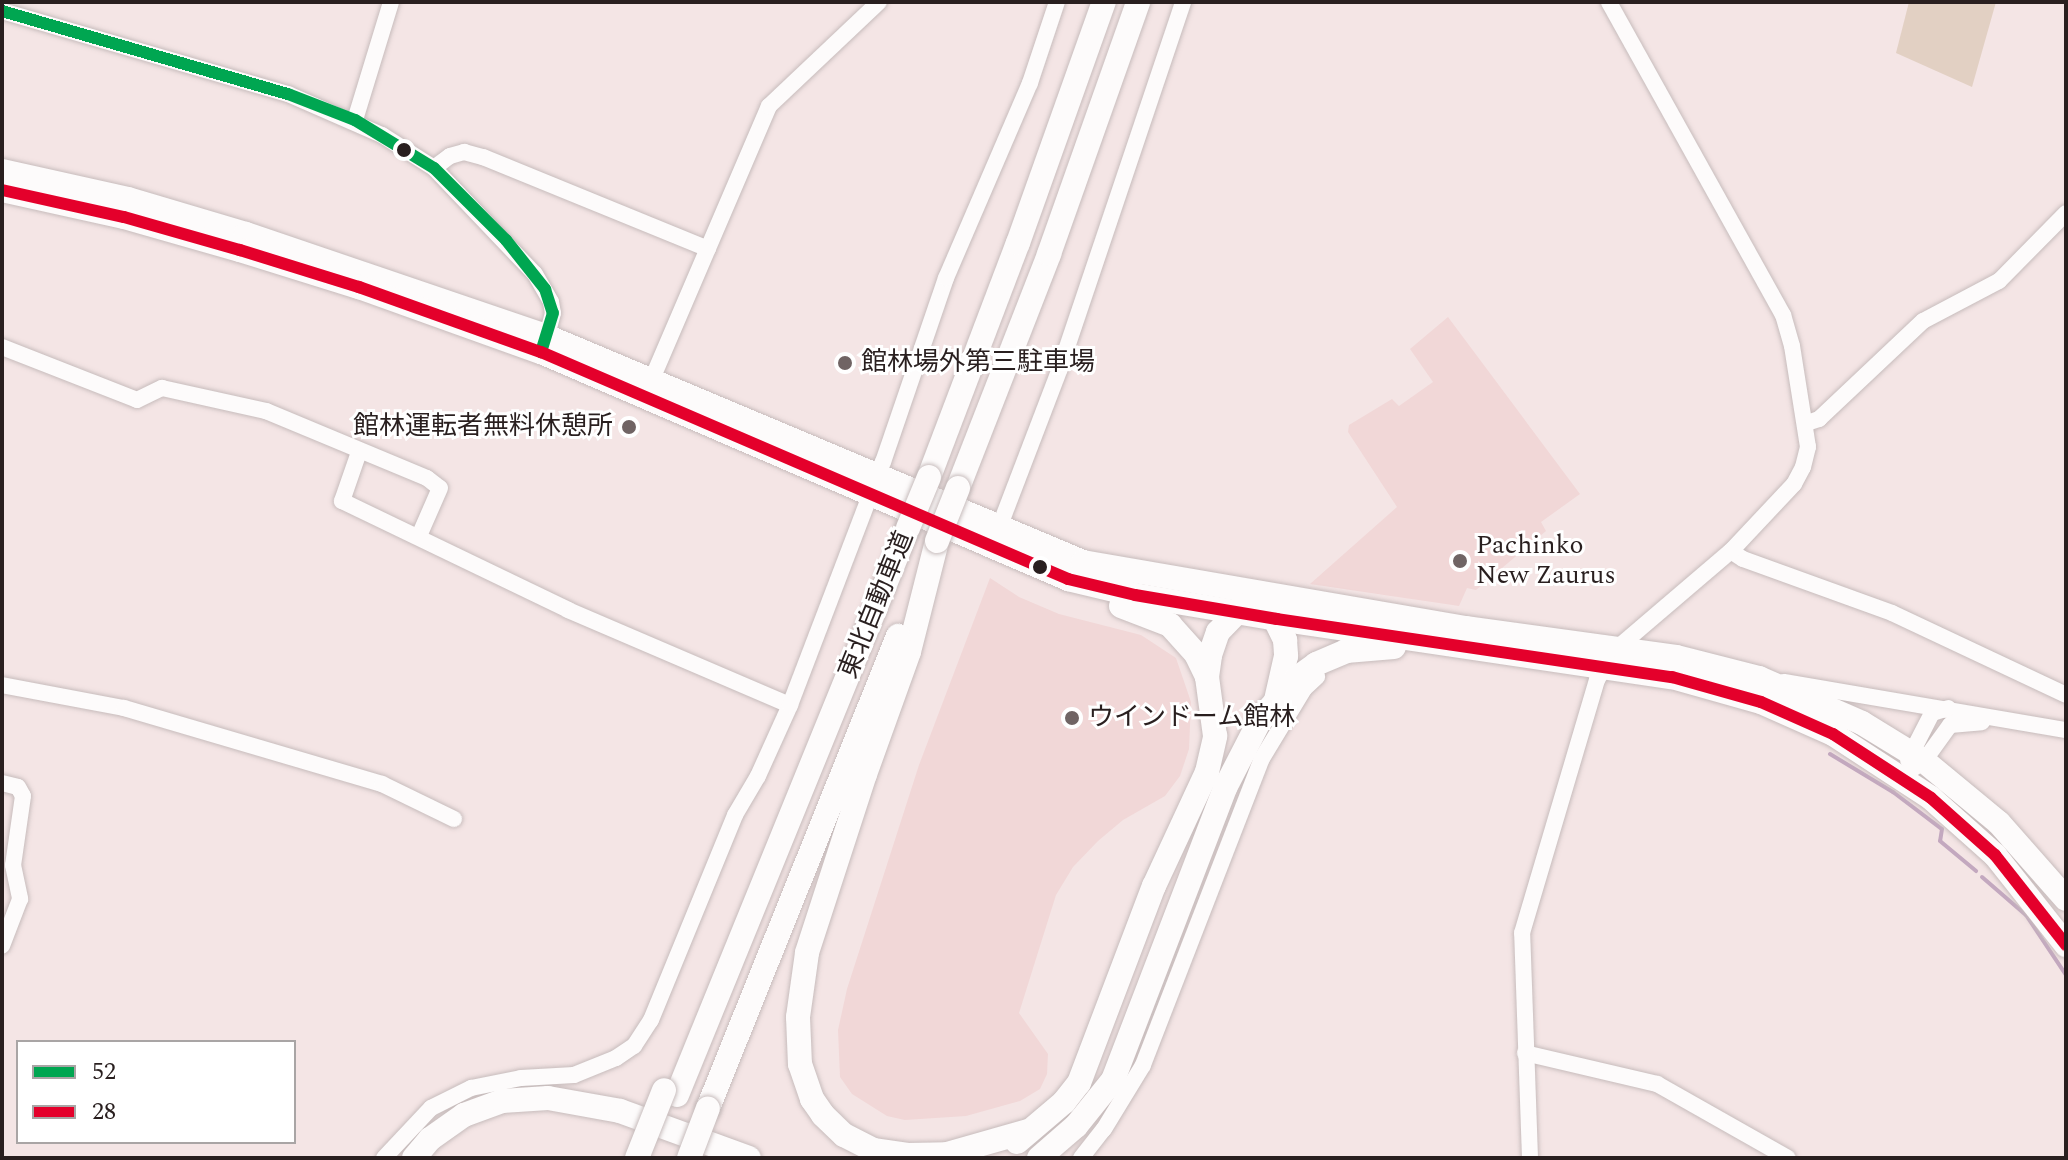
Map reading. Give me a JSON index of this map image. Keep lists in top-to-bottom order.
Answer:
{
  "streets": {
    "highway": ["東北自動車道"]
  },
  "places": [
    "館林場外第三駐車場",
    "館林運転者無料休憩所",
    "Pachinko New Zaurus",
    "ウインドーム館林"
  ],
  "lines": ["transit line 52", "transit line 28"],
  "legend": ["52", "28"]
}
